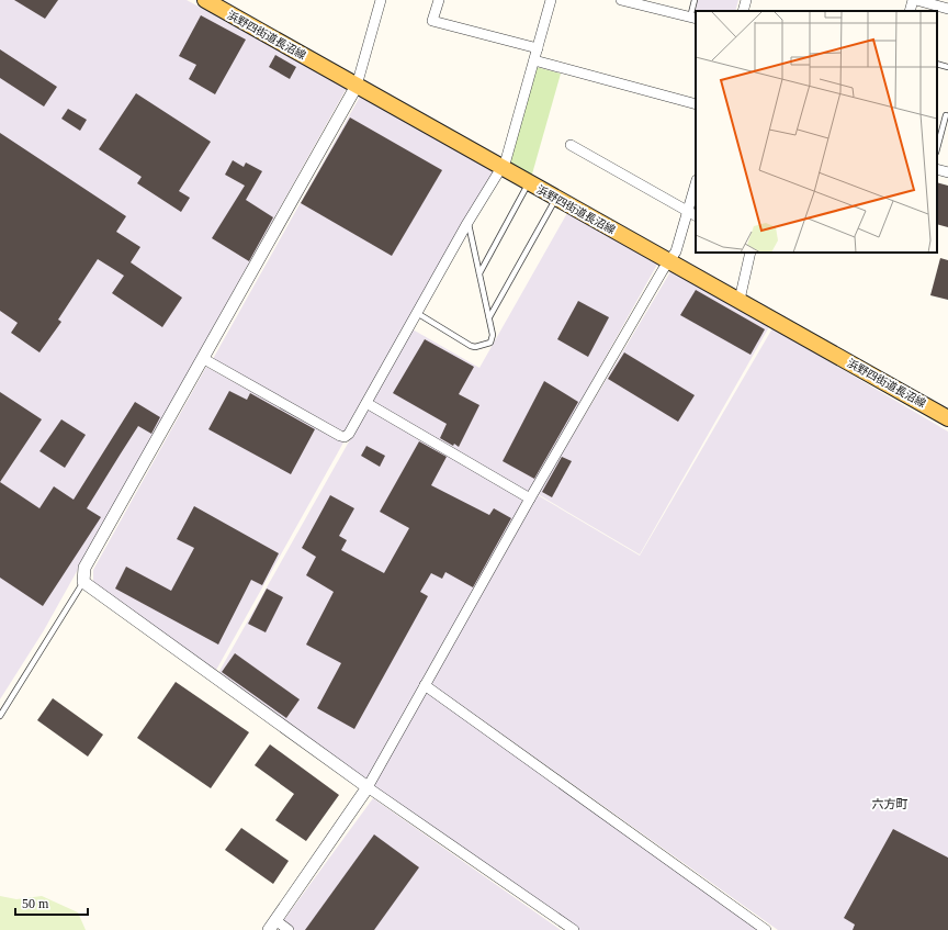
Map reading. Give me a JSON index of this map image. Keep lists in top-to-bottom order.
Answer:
{
  "streets": {
    "main road": ["浜野四街道長沼線"]
  },
  "districts": ["六方町"],
  "scale_bar": "50 m"
}
